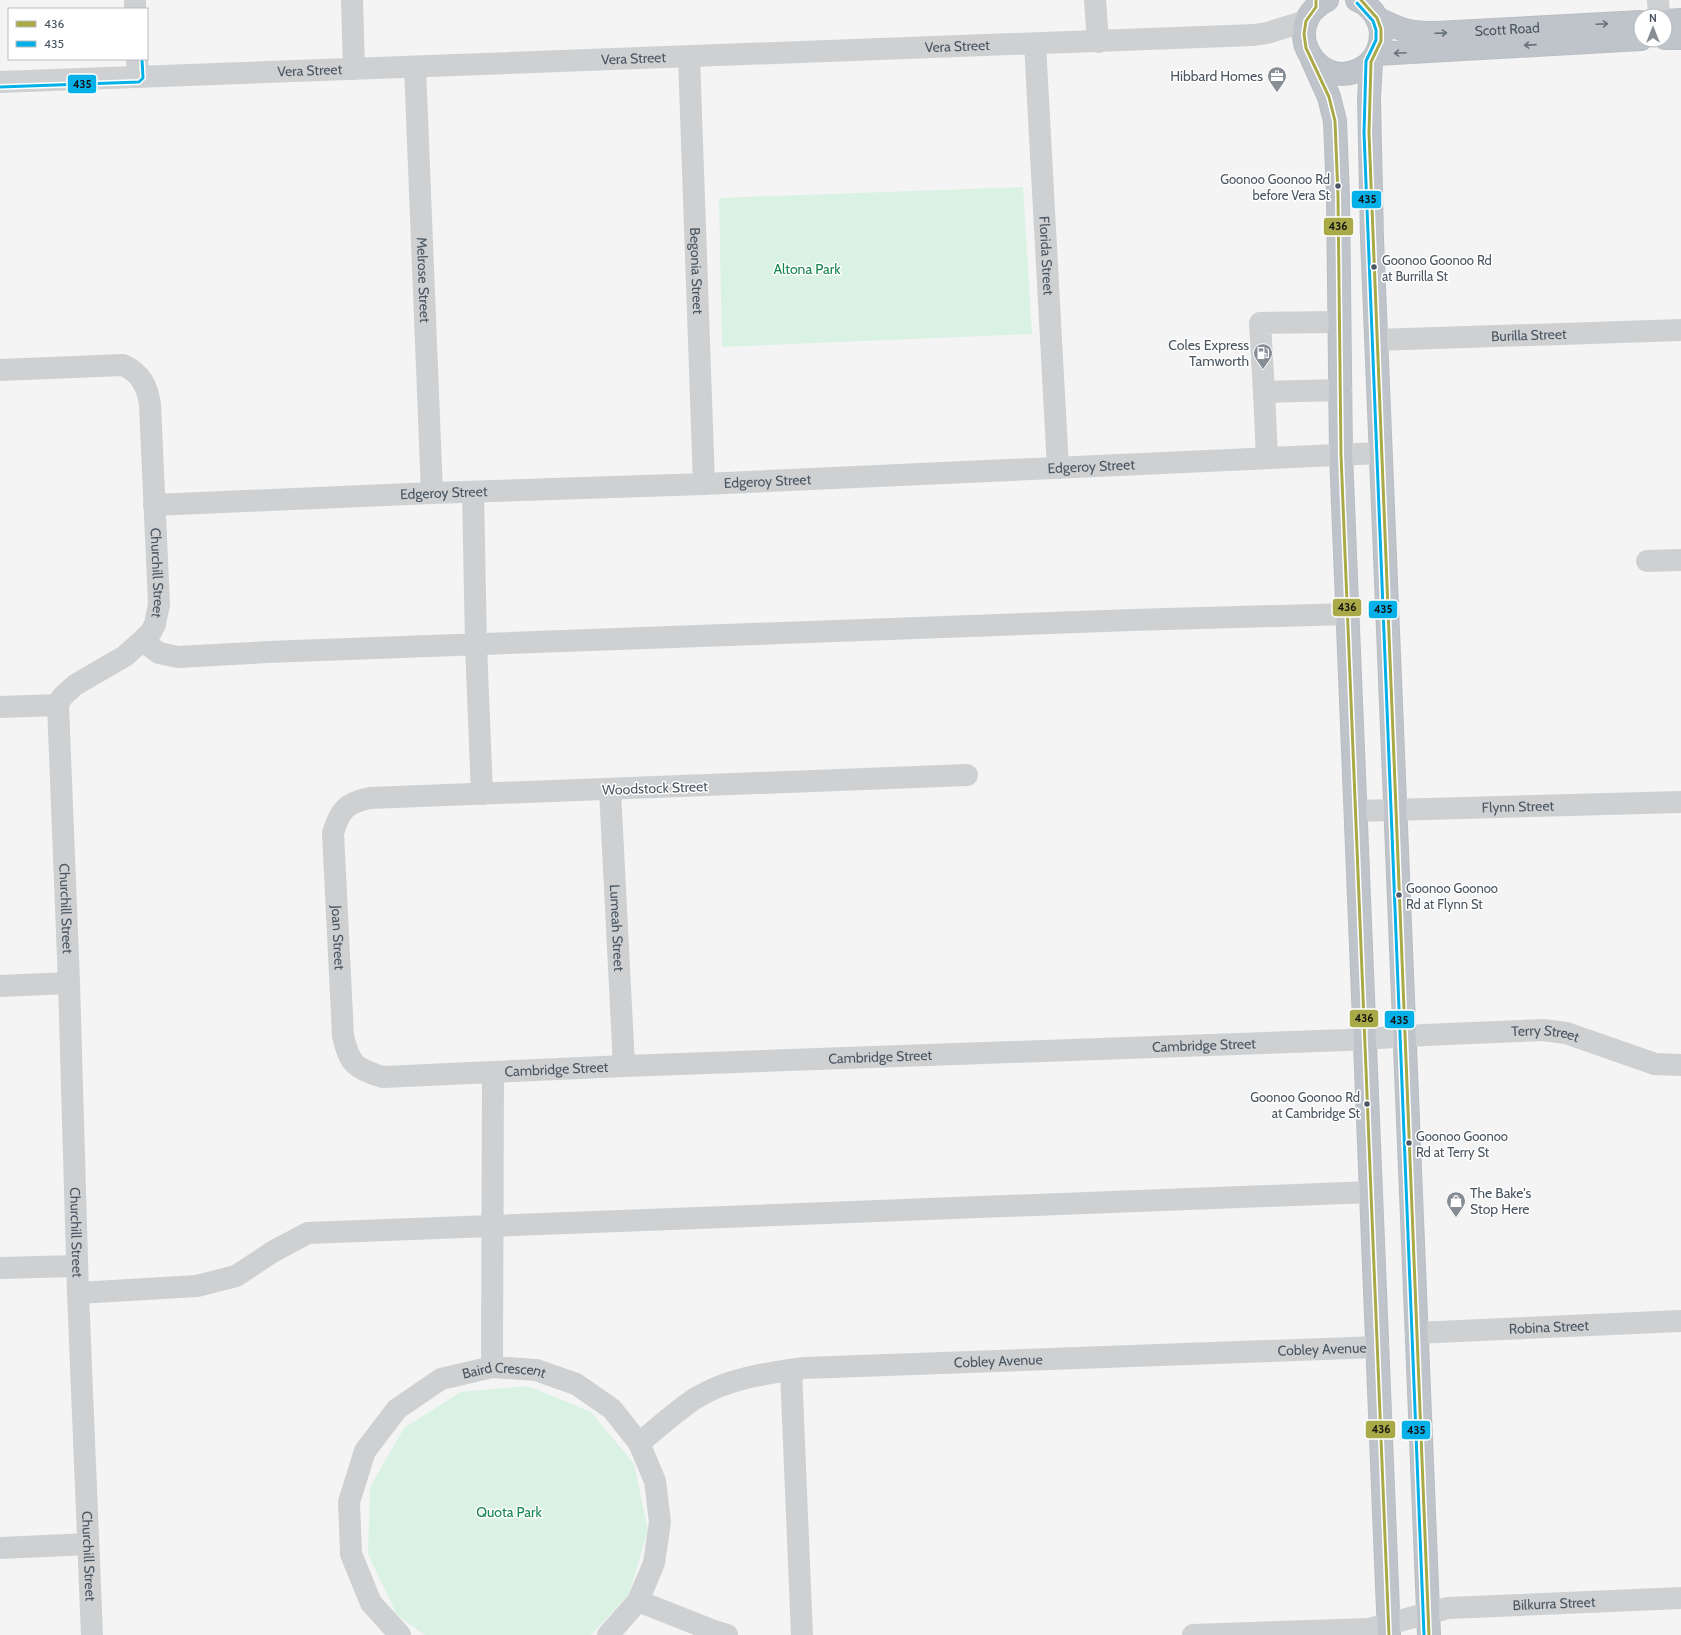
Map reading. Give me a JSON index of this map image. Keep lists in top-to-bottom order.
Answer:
{
  "streets": {
    "highway": ["Scott Road"],
    "street": [
      "Vera Street",
      "Florida Street",
      "Begonia Street",
      "Melrose Street",
      "Burilla Street",
      "Edgeroy Street",
      "Churchill Street",
      "Woodstock Street",
      "Flynn Street",
      "Lumeah Street",
      "Joan Street",
      "Terry Street",
      "Cambridge Street",
      "Robina Street",
      "Cobley Avenue",
      "Baird Crescent",
      "Bilkurra Street"
    ]
  },
  "crossings": [
    ["Vera Street", "Florida Street"],
    ["Vera Street", "Begonia Street"],
    ["Vera Street", "Melrose Street"],
    ["Florida Street", "Edgeroy Street"],
    ["Begonia Street", "Edgeroy Street"],
    ["Melrose Street", "Edgeroy Street"],
    ["Edgeroy Street", "Churchill Street"],
    ["Woodstock Street", "Lumeah Street"],
    ["Woodstock Street", "Joan Street"],
    ["Lumeah Street", "Cambridge Street"],
    ["Joan Street", "Cambridge Street"],
    ["Terry Street", "Cambridge Street"],
    ["Cobley Avenue", "Baird Crescent"]
  ],
  "parks": ["Altona Park", "Quota Park"],
  "places": {
    "office": ["Hibbard Homes"],
    "other": [
      "Goonoo Goonoo Rd before Vera St",
      "Goonoo Goonoo Rd at Burrilla St",
      "Goonoo Goonoo Rd at Flynn St",
      "Goonoo Goonoo Rd at Cambridge St",
      "Goonoo Goonoo Rd at Terry St"
    ],
    "fuel station": ["Coles Express Tamworth"],
    "shop": ["The Bake's Stop Here"]
  },
  "lines": ["transit line 436", "transit line 435"],
  "legend": ["436", "435"],
  "north": "top"
}
